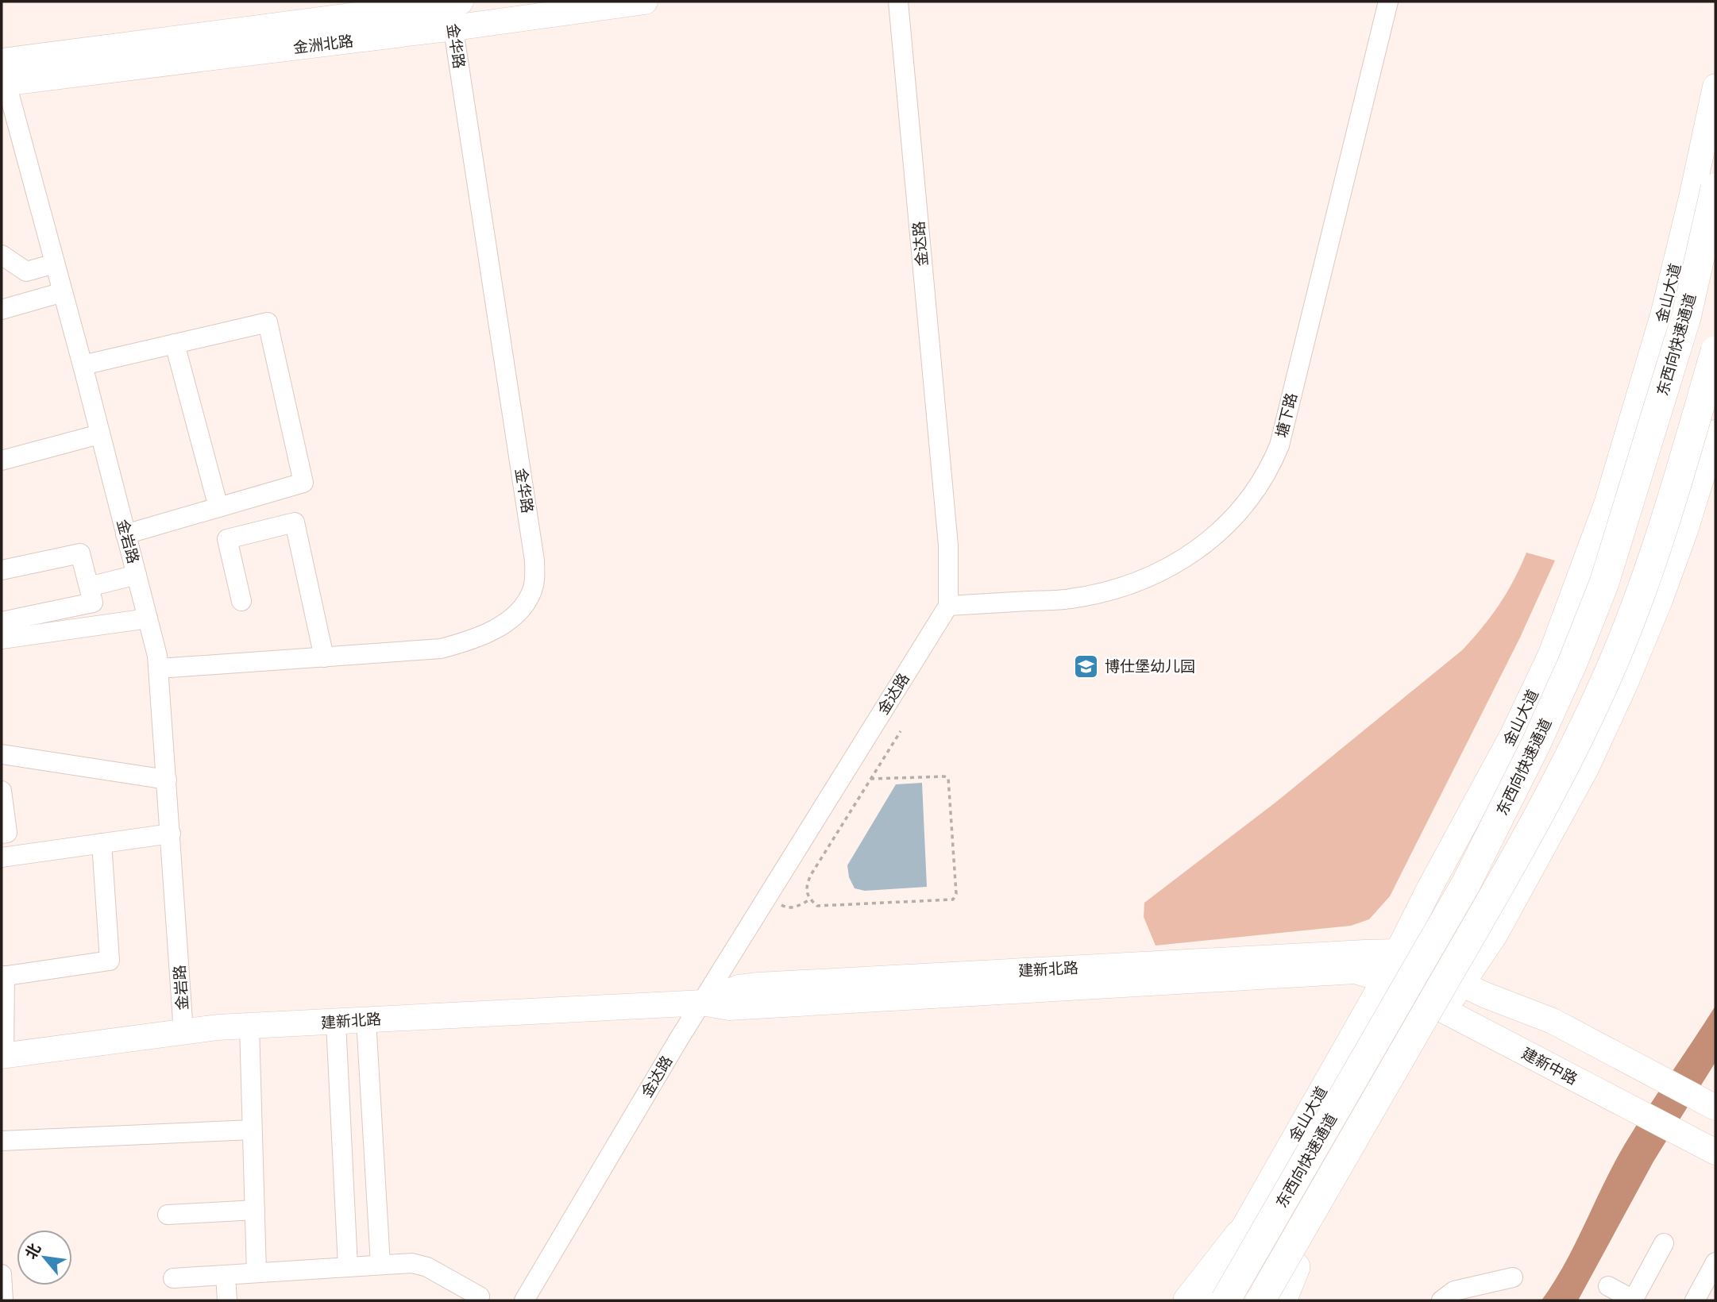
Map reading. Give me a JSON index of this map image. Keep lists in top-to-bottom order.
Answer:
{
  "streets": {
    "highway": ["东西向快速通道"],
    "main road": [
      "金洲北路",
      "金山大道",
      "建新北路",
      "建新中路"
    ],
    "street": [
      "金华路",
      "金达路",
      "塘下路",
      "金岩路"
    ]
  },
  "crossings": [
    ["金洲北路", "金华路"],
    ["金洲北路", "金岩路"],
    ["金华路", "金岩路"],
    ["金达路", "塘下路"],
    ["金达路", "建新北路"],
    ["金山大道", "建新北路"],
    ["金山大道", "建新中路"],
    ["金岩路", "建新北路"],
    ["建新北路", "建新中路"]
  ],
  "places": {
    "school or university": ["博仕堡幼儿园"]
  },
  "north": "top left"
}
